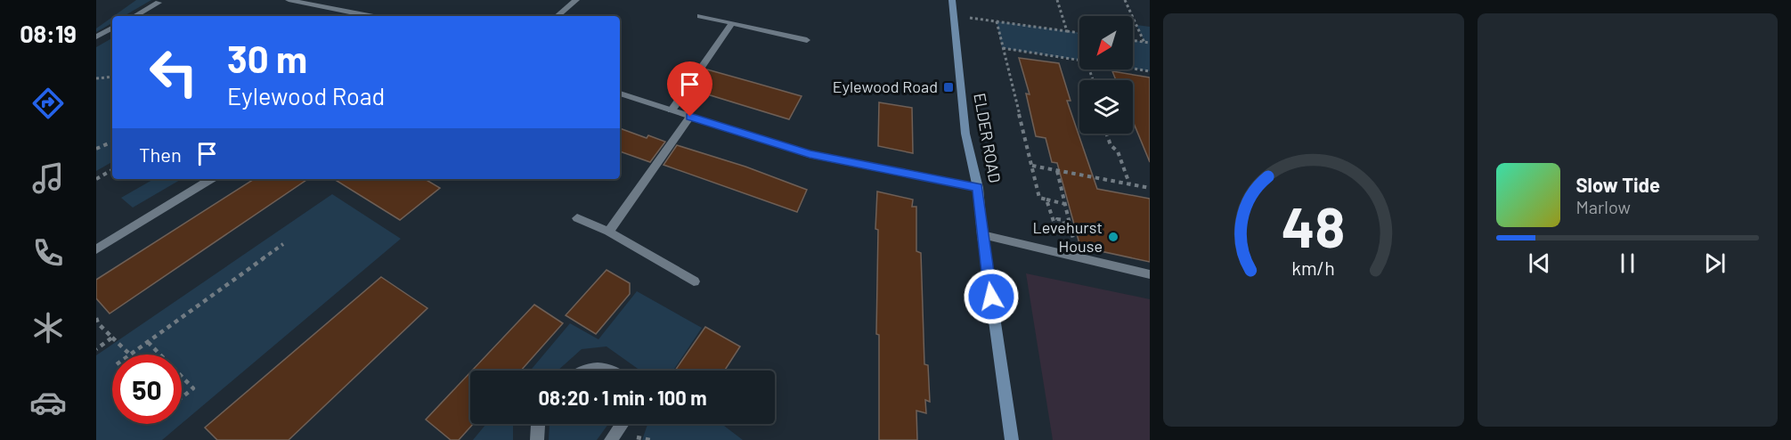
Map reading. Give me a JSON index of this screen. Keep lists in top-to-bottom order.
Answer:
{
  "streets": {
    "main road": ["ELDER ROAD"]
  },
  "places": {
    "transit": ["Eylewood Road"],
    "other": ["Levehurst House"]
  },
  "north": "bottom left",
  "page": {
    "tabs": "08:19",
    "turn": ["30 m", "Eylewood Road"],
    "then": "Then",
    "song": ["Slow Tide", "Marlow"],
    "limit": "50",
    "trip": "08:20 · 1 min · 100 m",
    "gauge": ["48", "km/h"]
  }
}
